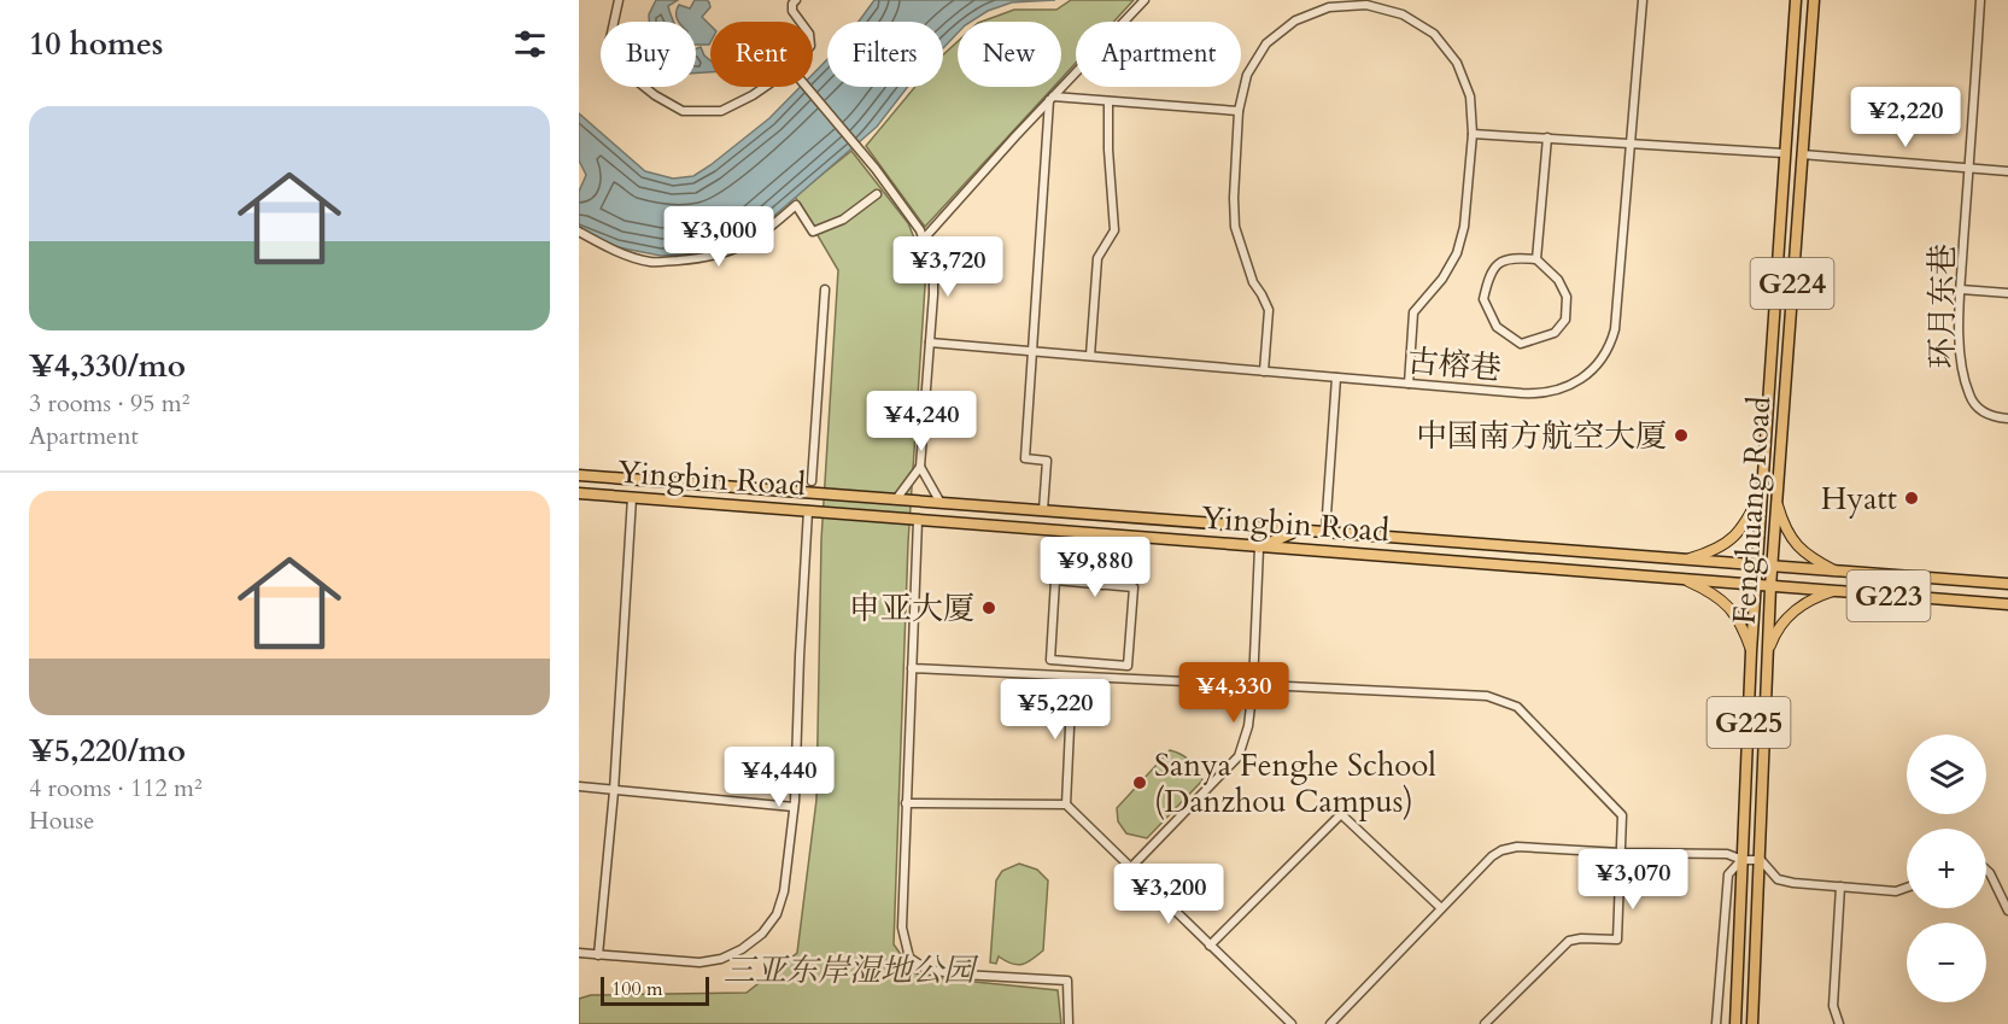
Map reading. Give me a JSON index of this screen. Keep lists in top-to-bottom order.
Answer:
{
  "streets": {
    "highway": [
      "G224",
      "Yingbin Road",
      "Fenghuang Road",
      "G223",
      "G225"
    ],
    "street": ["环月东巷", "古榕巷"]
  },
  "crossings": [
    ["Yingbin Road", "Fenghuang Road"]
  ],
  "parks": ["三亚东岸湿地公园"],
  "places": [
    "中国南方航空大厦",
    "Hyatt",
    "申亚大厦",
    "Sanya Fenghe School (Danzhou Campus)"
  ],
  "scale_bar": "100 m",
  "page": {
    "heading": "10 homes",
    "chip": [
      "Buy",
      "Rent",
      "Filters",
      "New",
      "Apartment"
    ],
    "list": [
      {
        "name": "¥4,330/mo",
        "note": "3 rooms · 95 m² · Apartment"
      },
      {
        "name": "¥5,220/mo",
        "note": "4 rooms · 112 m² · House"
      }
    ],
    "price": [
      "¥2,220",
      "¥3,000",
      "¥3,720",
      "¥4,240",
      "¥9,880",
      "¥4,330",
      "¥5,220",
      "¥4,440",
      "¥3,070",
      "¥3,200"
    ],
    "map_buttons": ["+", "−"],
    "scale": "100 m"
  }
}
